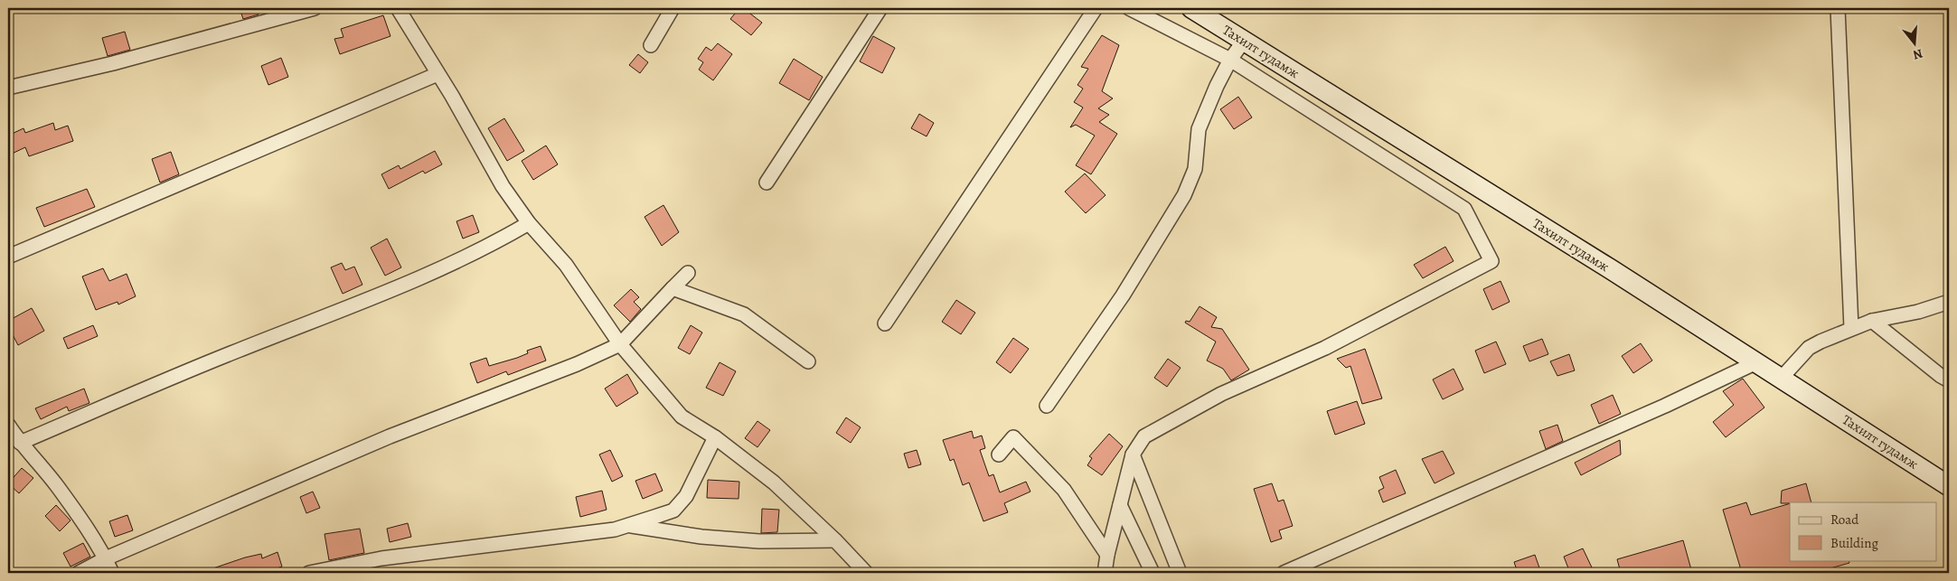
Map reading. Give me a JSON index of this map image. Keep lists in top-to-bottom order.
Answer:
{
  "streets": {
    "main road": ["Тахилт гудамж"]
  },
  "legend": ["Road", "Building"],
  "north": "bottom"
}
